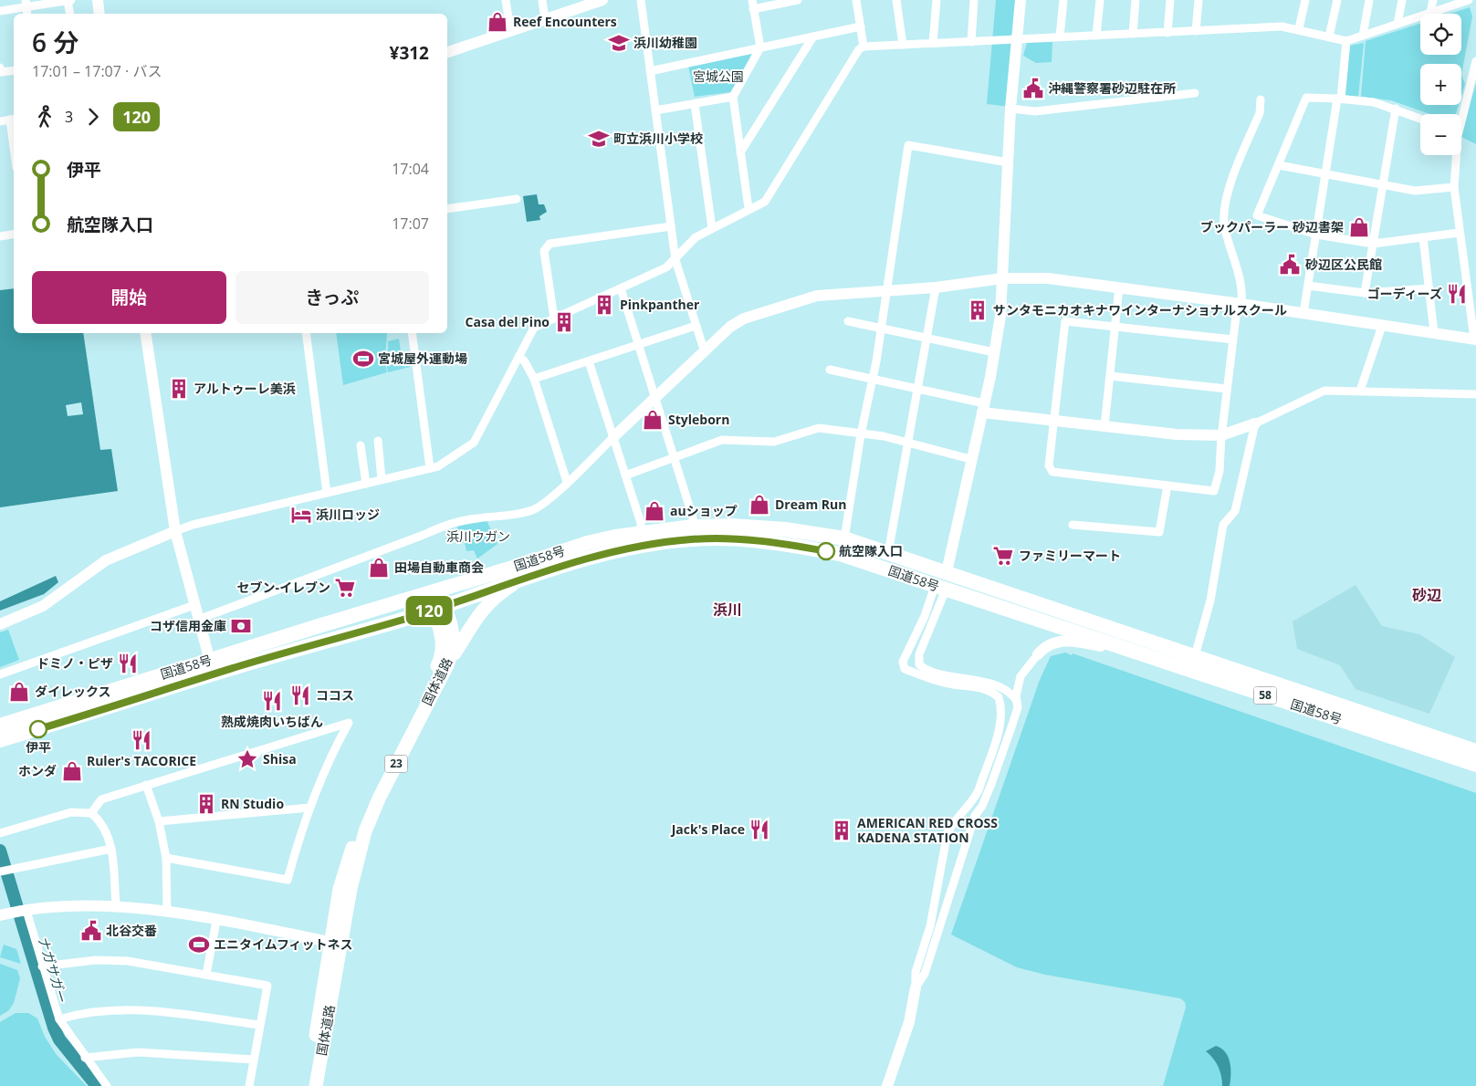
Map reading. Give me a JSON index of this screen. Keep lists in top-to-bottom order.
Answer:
{
  "streets": {
    "highway": ["国道58号", "58"],
    "main road": ["国体道路", "23"]
  },
  "crossings": [
    ["国道58号", "国体道路"]
  ],
  "districts": ["砂辺", "浜川"],
  "water": ["ナガサガー"],
  "parks": ["宮城公園", "浜川ウガン"],
  "places": {
    "shop": [
      "Reef Encounters",
      "ブックパーラー 砂辺書架",
      "Styleborn",
      "Dream Run",
      "auショップ",
      "田場自動車商会",
      "ダイレックス",
      "ホンダ"
    ],
    "school or university": ["浜川幼稚園", "町立浜川小学校"],
    "public building": ["沖縄警察署砂辺駐在所", "砂辺区公民館", "北谷交番"],
    "restaurant": [
      "ゴーディーズ",
      "ドミノ・ピザ",
      "ココス",
      "熟成焼肉いちばん",
      "Ruler's TACORICE",
      "Jack's Place"
    ],
    "building": [
      "Pinkpanther",
      "サンタモニカオキナワインターナショナルスクール",
      "Casa del Pino",
      "アルトゥーレ美浜",
      "RN Studio",
      "AMERICAN RED CROSS KADENA STATION"
    ],
    "sports": ["宮城屋外運動場", "エニタイムフィットネス"],
    "hotel": ["浜川ロッジ"],
    "other": ["航空隊入口", "伊平"],
    "supermarket": ["ファミリーマート", "セブン-イレブン"],
    "bank": ["コザ信用金庫"],
    "place": ["Shisa"]
  },
  "lines": ["bus line 120"],
  "page": {
    "on_map": "120",
    "map_buttons": ["+", "−"],
    "heading": ["6 分", "17:01 – 17:07 · バス", "¥312"],
    "legs": ["3", "120"],
    "list": [
      {
        "name": "伊平",
        "value": "17:04"
      },
      {
        "name": "航空隊入口",
        "value": "17:07"
      }
    ],
    "buttons": ["開始", "きっぷ"]
  }
}
